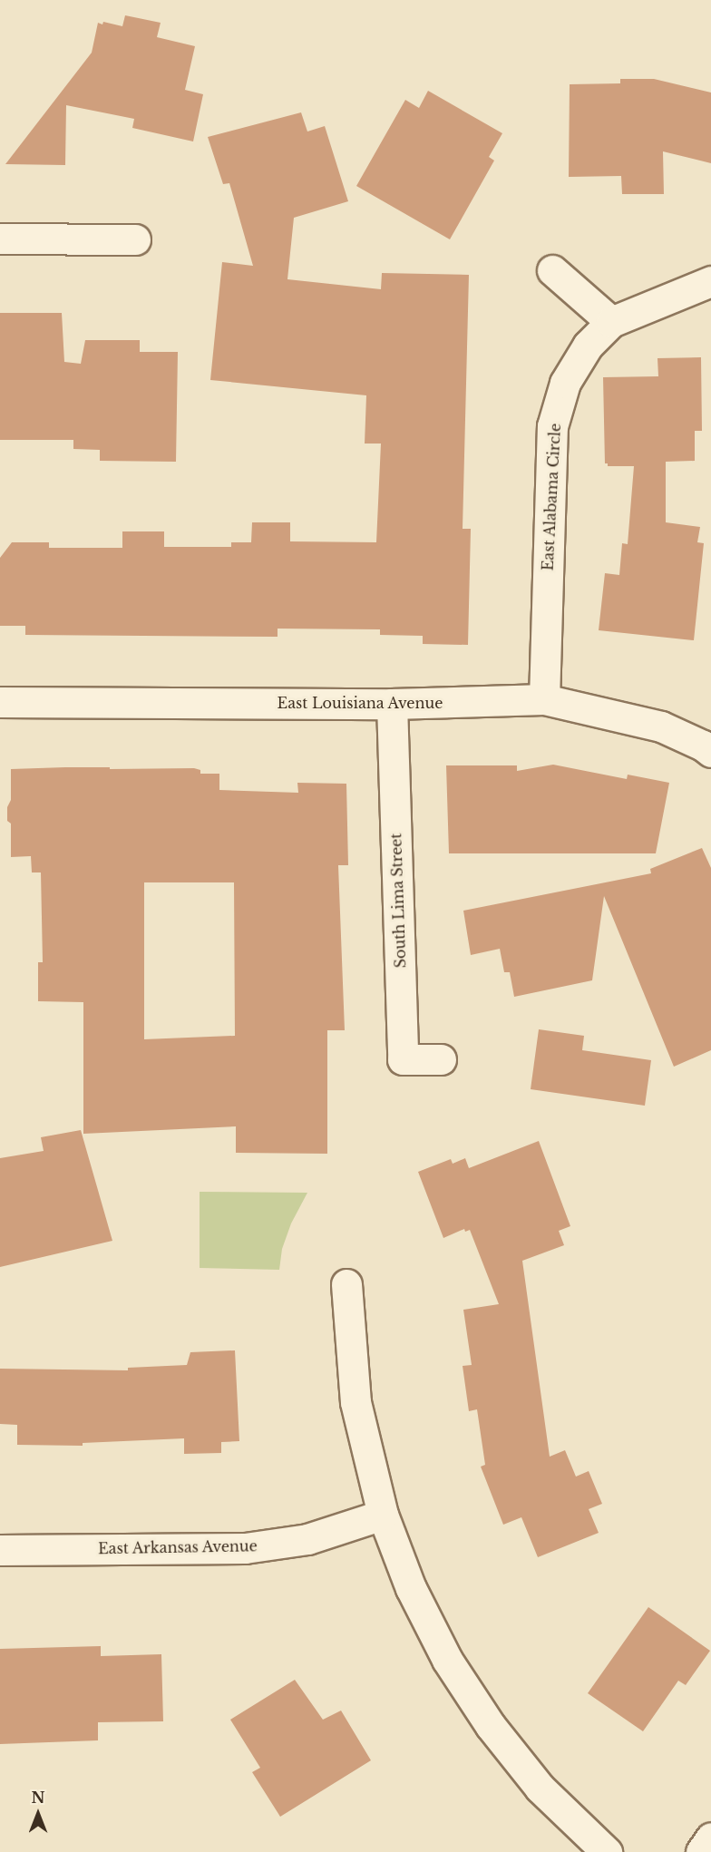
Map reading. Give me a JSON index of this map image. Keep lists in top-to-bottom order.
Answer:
{
  "streets": {
    "street": [
      "East Alabama Circle",
      "East Louisiana Avenue",
      "South Lima Street",
      "East Arkansas Avenue"
    ]
  },
  "crossings": [
    ["East Alabama Circle", "East Louisiana Avenue"],
    ["East Louisiana Avenue", "South Lima Street"]
  ],
  "north": "top"
}
